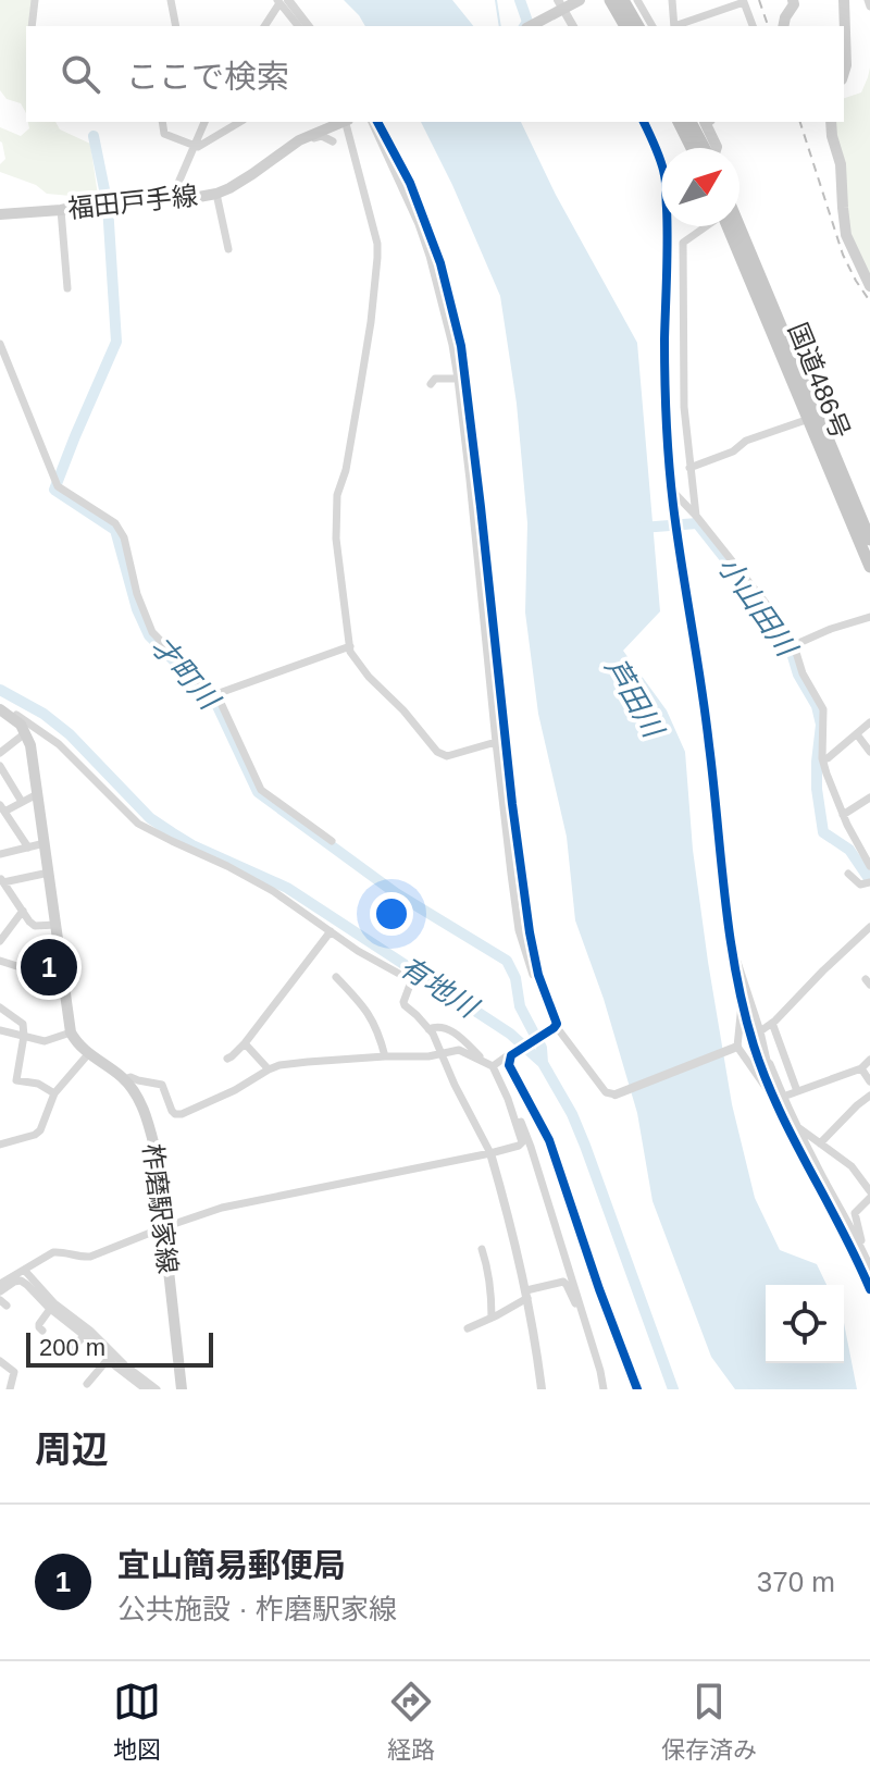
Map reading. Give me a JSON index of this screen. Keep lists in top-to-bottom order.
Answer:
{
  "streets": {
    "highway": ["国道486号"],
    "main road": ["福田戸手線", "柞磨駅家線"]
  },
  "water": [
    "小山田川",
    "才町川",
    "芦田川",
    "有地川"
  ],
  "scale_bar": "200 m",
  "north": "top right",
  "page": {
    "search": "ここで検索",
    "pins": "1",
    "scale": "200 m",
    "heading": "周辺",
    "list": [
      {
        "mark": "1",
        "name": "宜山簡易郵便局",
        "note": "公共施設 · 柞磨駅家線",
        "value": "370 m"
      }
    ],
    "nav": ["地図", "経路", "保存済み"]
  }
}
